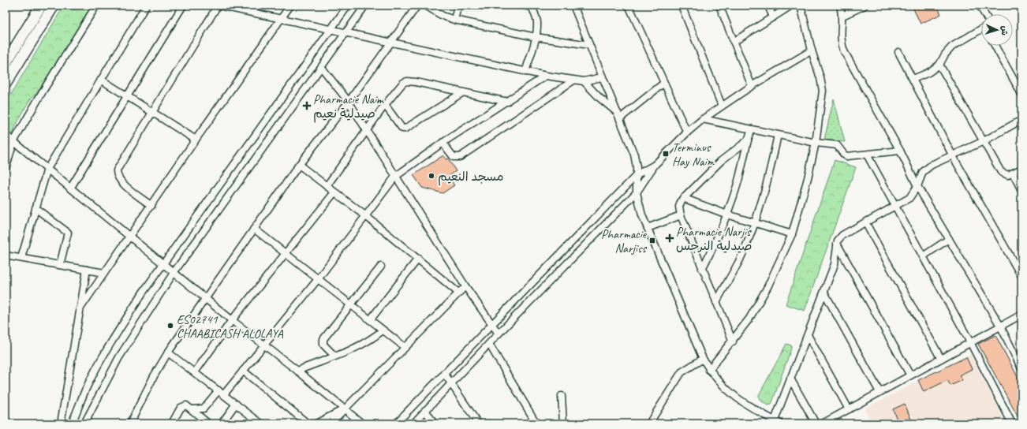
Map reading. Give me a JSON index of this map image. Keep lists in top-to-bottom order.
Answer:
{
  "places": {
    "health": ["Pharmacie Naim صيدلية نعيم", "Pharmacie Narjis صيدلية النرجس"],
    "transit": ["Terminus Hay Naim", "Pharmacie Narjiss"],
    "other": ["مسجد النعيم", "ES02741 CHAABICASH ALOLAYA"]
  },
  "north": "right"
}
